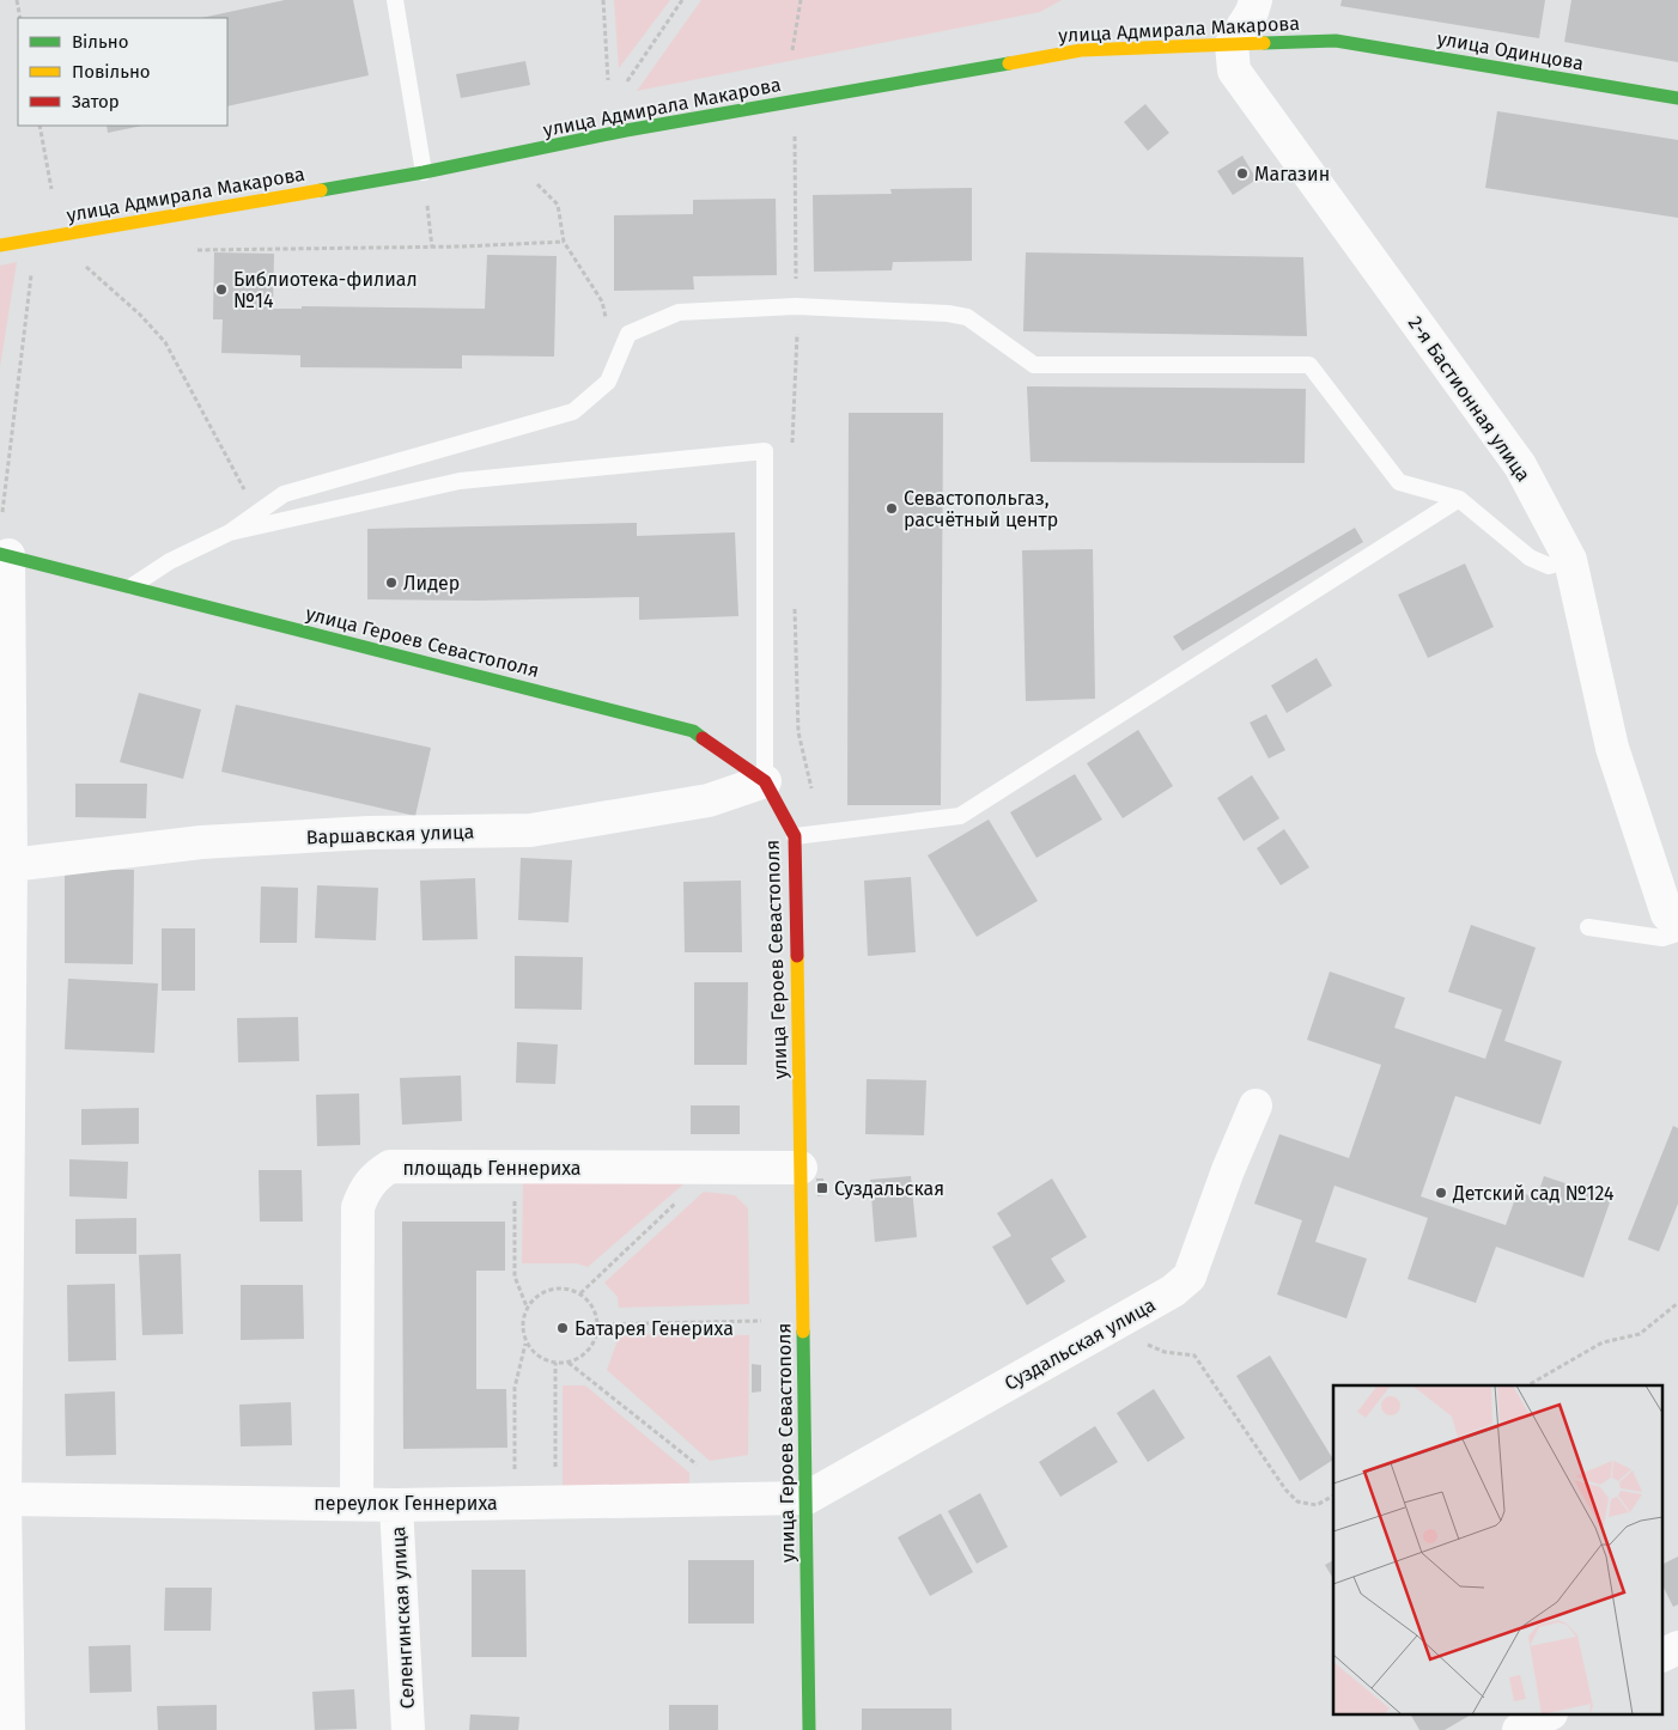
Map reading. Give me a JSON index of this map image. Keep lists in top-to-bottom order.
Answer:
{
  "streets": {
    "main road": ["улица Адмирала Макарова", "улица Одинцова", "улица Героев Севастополя"],
    "street": [
      "2-я Бастионная улица",
      "Варшавская улица",
      "площадь Геннериха",
      "Суздальская улица",
      "переулок Геннериха",
      "Селенгинская улица"
    ]
  },
  "crossings": [
    ["улица Адмирала Макарова", "улица Одинцова"],
    ["улица Адмирала Макарова", "2-я Бастионная улица"],
    ["улица Героев Севастополя", "Варшавская улица"],
    ["улица Героев Севастополя", "площадь Геннериха"],
    ["улица Героев Севастополя", "Суздальская улица"],
    ["улица Героев Севастополя", "переулок Геннериха"],
    ["площадь Геннериха", "переулок Геннериха"],
    ["Суздальская улица", "переулок Геннериха"],
    ["переулок Геннериха", "Селенгинская улица"]
  ],
  "places": {
    "other": [
      "Магазин",
      "Библиотека-филиал №14",
      "Севастопольгаз, расчётный центр",
      "Лидер",
      "Детский сад №124",
      "Батарея Генериха"
    ],
    "transit": ["Суздальская"]
  },
  "legend": ["Вільно", "Повільно", "Затор"]
}
